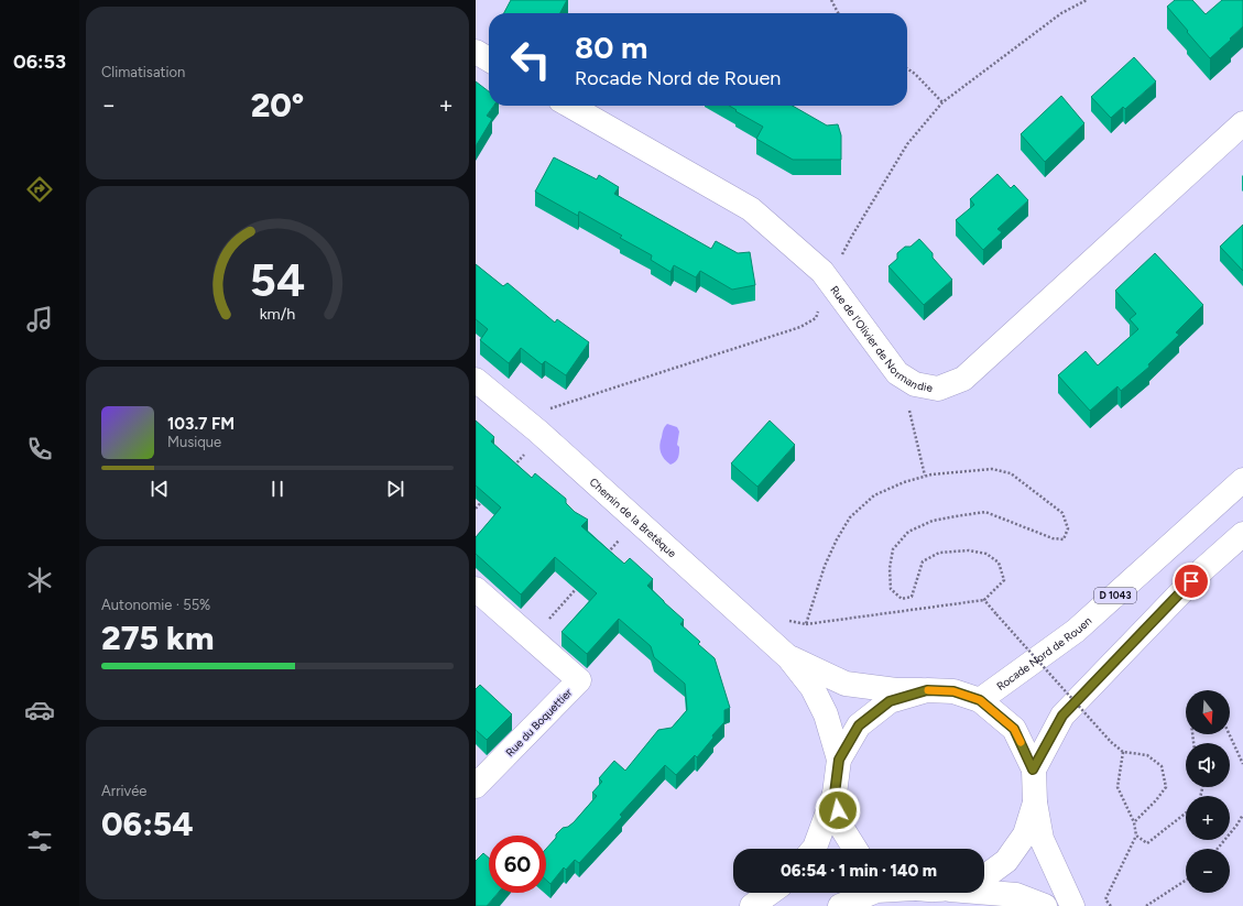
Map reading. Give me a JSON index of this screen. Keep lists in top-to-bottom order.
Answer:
{
  "streets": {
    "main road": [
      "Rue de l'Olivier de Normandie",
      "Chemin de la Bretèque",
      "D 1043",
      "Rocade Nord de Rouen",
      "Rue du Boquettier"
    ]
  },
  "crossings": [
    ["Chemin de la Bretèque", "Rocade Nord de Rouen"]
  ],
  "north": "bottom",
  "page": {
    "tabs": "06:53",
    "tile": [
      "Climatisation",
      ["Autonomie · 55%", "275 km"],
      ["Arrivée", "06:54"]
    ],
    "turn": ["80 m", "Rocade Nord de Rouen"],
    "heat": ["−", "20°", "+"],
    "song": ["103.7 FM", "Musique"],
    "map_buttons": ["+", "−"],
    "limit": "60",
    "trip": "06:54 · 1 min · 140 m",
    "gauge": ["54", "km/h"]
  }
}
